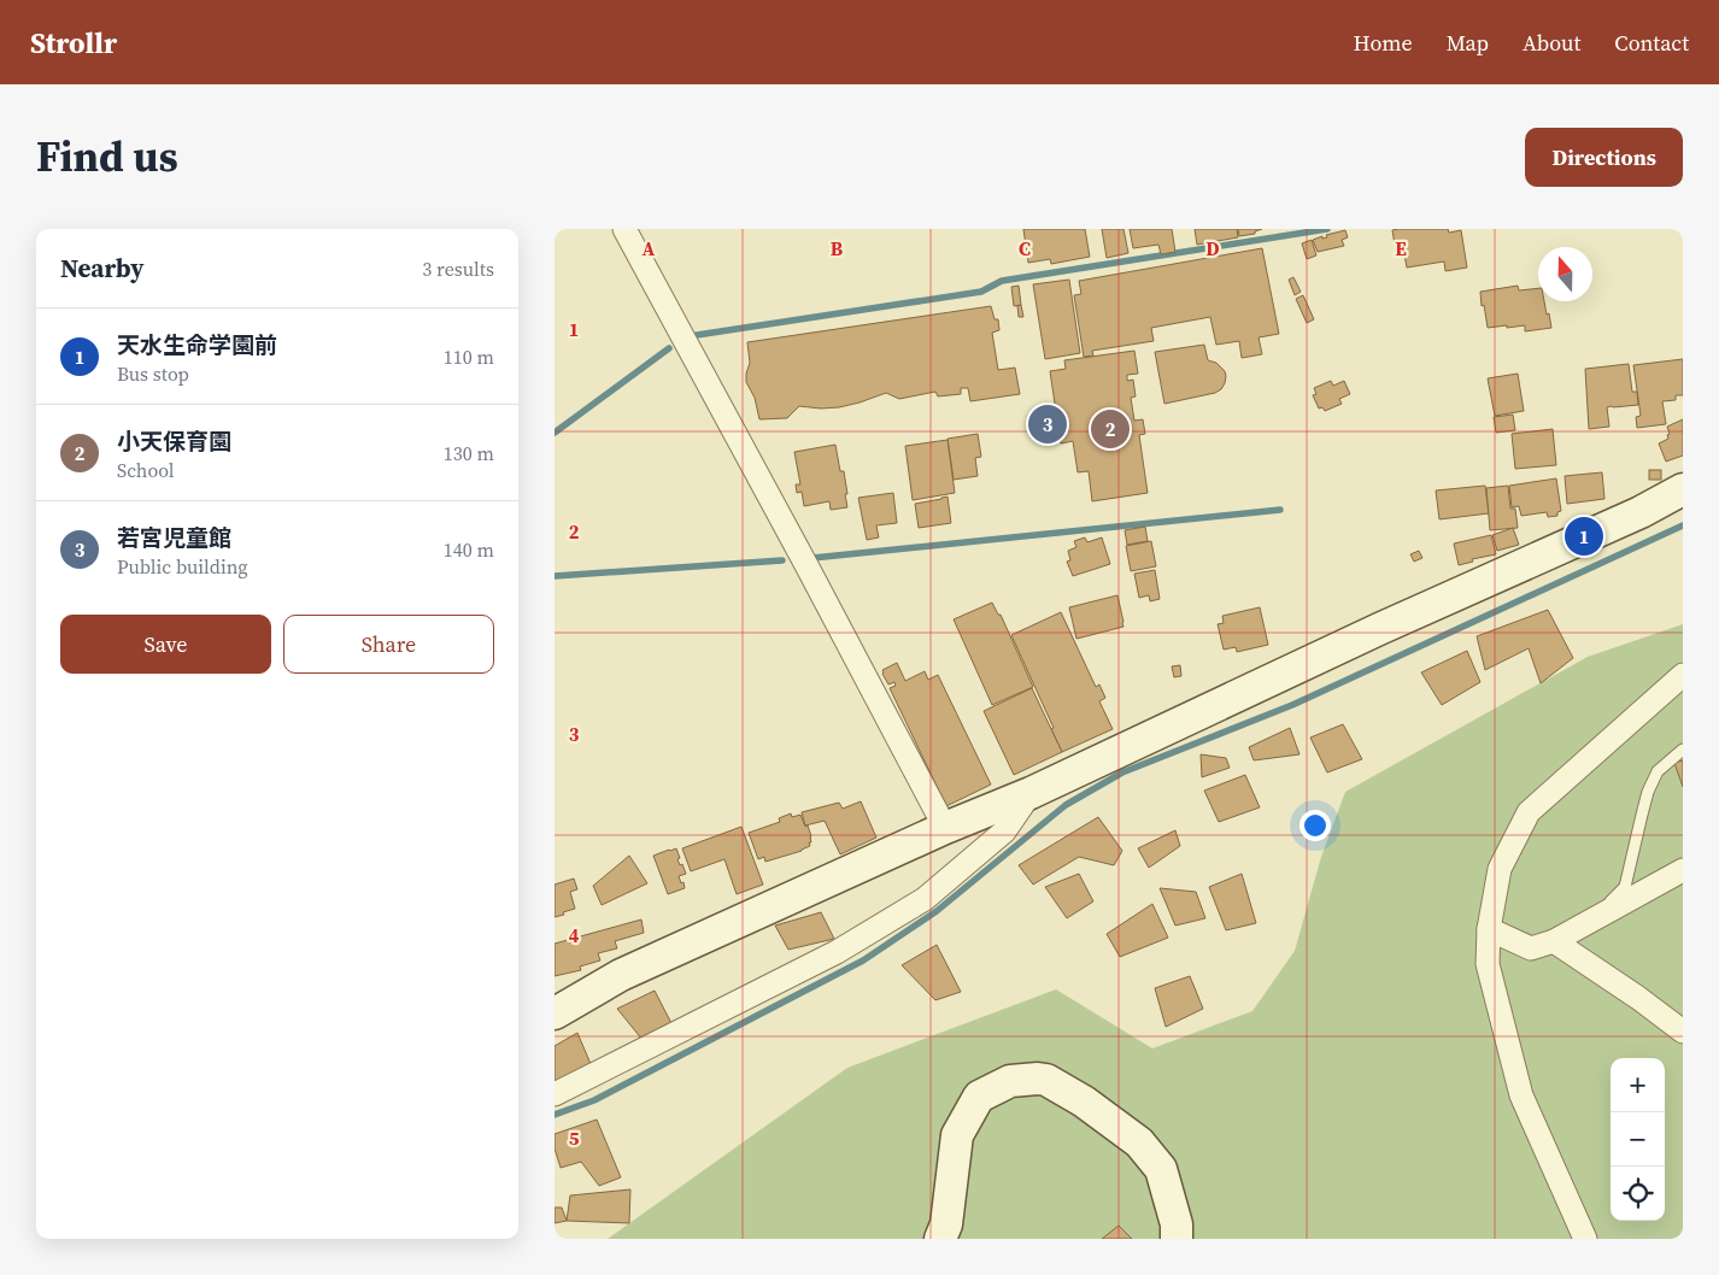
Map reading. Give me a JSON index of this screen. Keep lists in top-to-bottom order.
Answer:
{
  "north": "top",
  "page": {
    "header": "Strollr",
    "nav": [
      "Home",
      "Map",
      "About",
      "Contact"
    ],
    "title": "Find us",
    "buttons": [
      "Directions",
      ["Save", "Share"]
    ],
    "heading": ["Nearby", "3 results"],
    "list": [
      {
        "mark": "1",
        "name": "天水生命学園前",
        "note": "Bus stop",
        "value": "110 m"
      },
      {
        "mark": "2",
        "name": "小天保育園",
        "note": "School",
        "value": "130 m"
      },
      {
        "mark": "3",
        "name": "若宮児童館",
        "note": "Public building",
        "value": "140 m"
      }
    ],
    "pins": ["3", "2", "1"],
    "map_buttons": ["+", "−"]
  },
  "grid": {
    "columns": [
      "A",
      "B",
      "C",
      "D",
      "E"
    ],
    "rows": [
      "1",
      "2",
      "3",
      "4",
      "5"
    ]
  }
}
